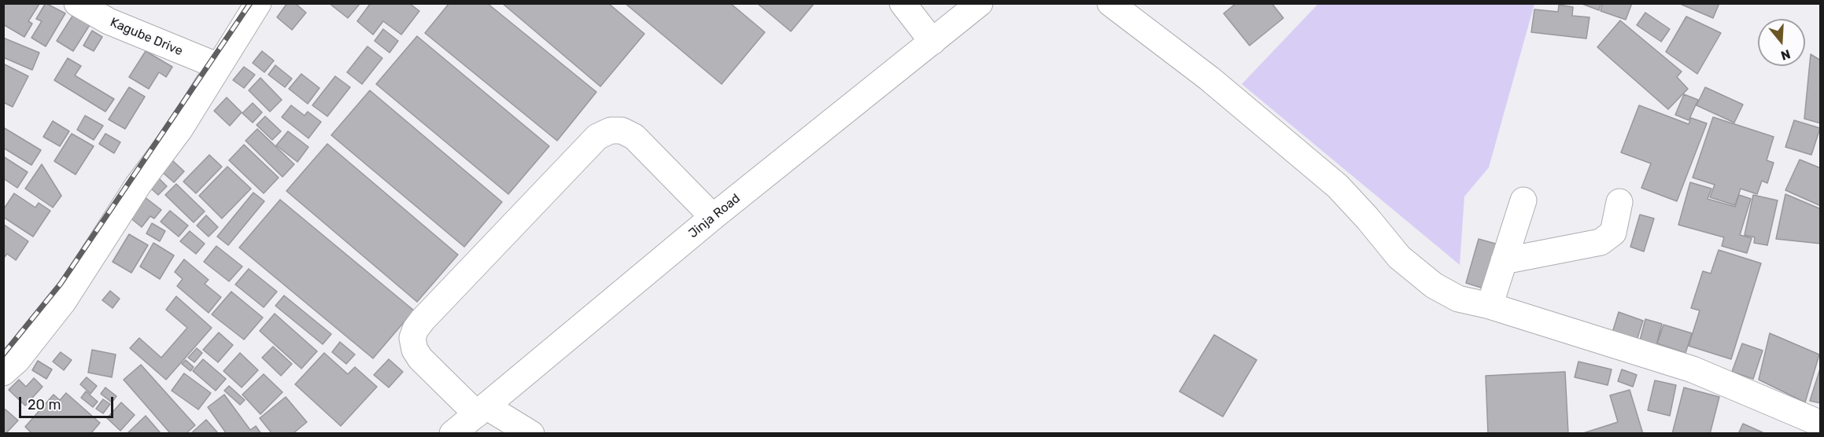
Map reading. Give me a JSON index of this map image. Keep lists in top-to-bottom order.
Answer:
{
  "streets": {
    "main road": ["Kagube Drive", "Jinja Road"]
  },
  "scale_bar": "20 m",
  "north": "bottom"
}
